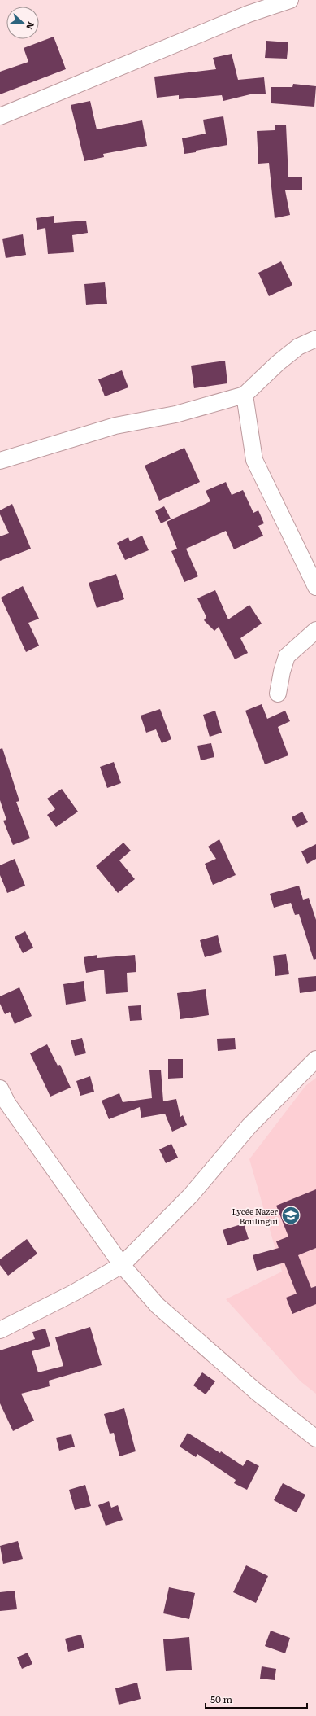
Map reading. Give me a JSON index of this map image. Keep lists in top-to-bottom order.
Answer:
{
  "places": {
    "school or university": ["Lycée Nazer Boulingui"]
  },
  "scale_bar": "50 m",
  "north": "right"
}
